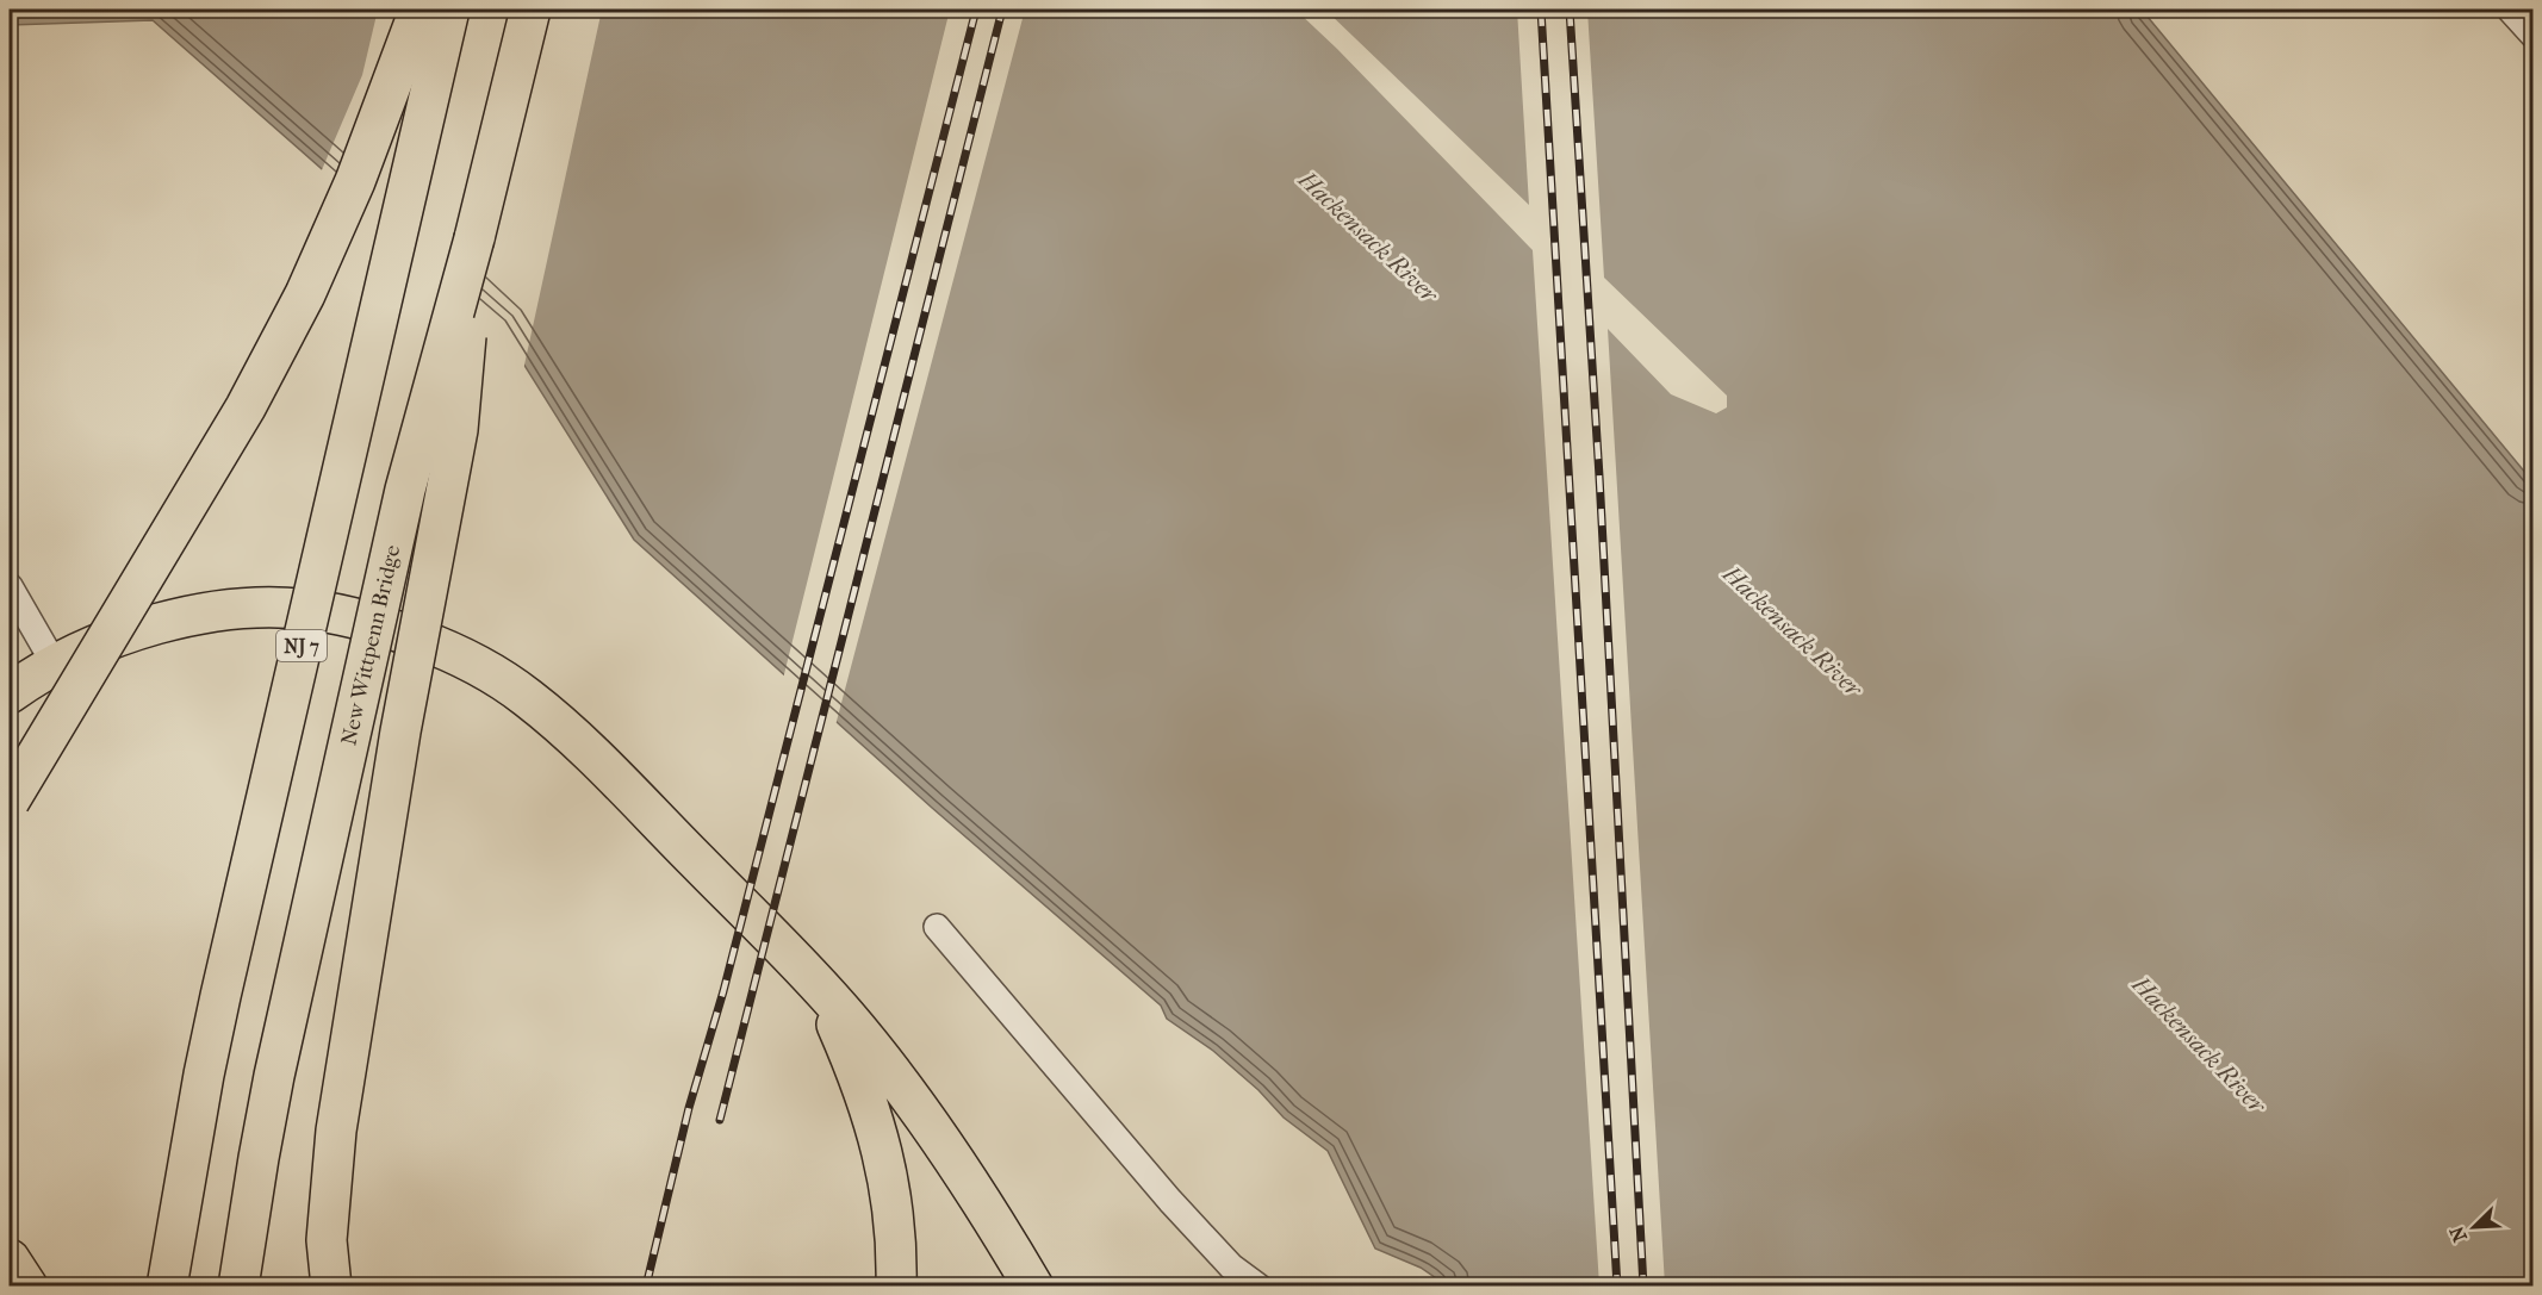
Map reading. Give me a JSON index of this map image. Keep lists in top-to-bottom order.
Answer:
{
  "streets": {
    "highway": ["New Wittpenn Bridge", "NJ 7"]
  },
  "water": ["Hackensack River"],
  "north": "bottom left"
}
